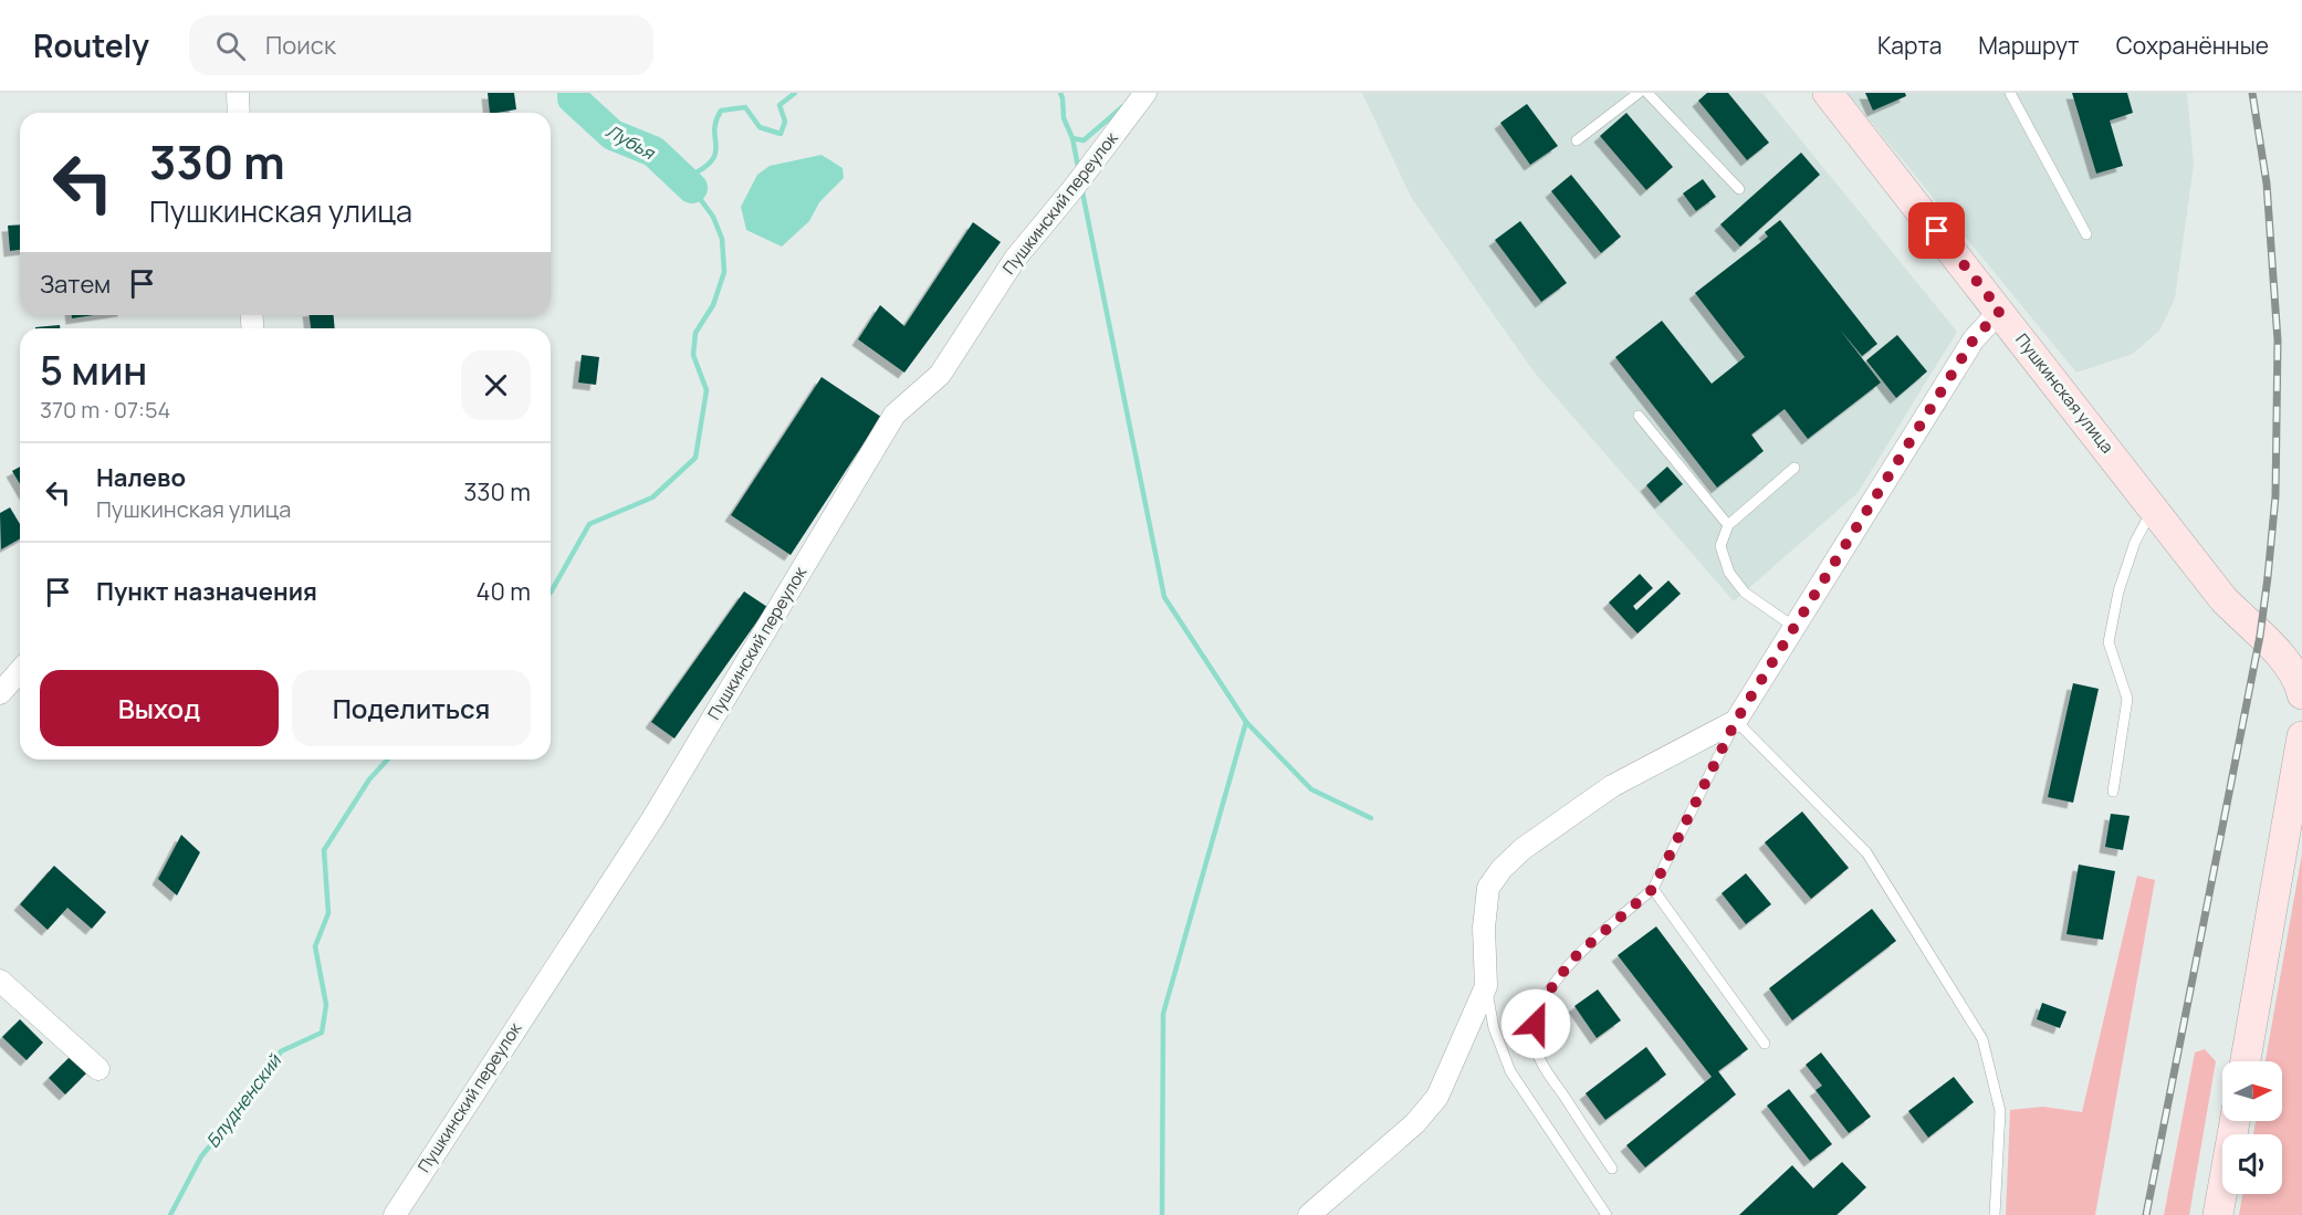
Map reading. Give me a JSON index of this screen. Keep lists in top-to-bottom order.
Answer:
{
  "streets": {
    "street": ["Пушкинский переулок", "Пушкинская улица"]
  },
  "water": ["Лубья", "Блудненский"],
  "north": "right",
  "page": {
    "header": "Routely",
    "search": "Поиск",
    "nav": ["Карта", "Маршрут", "Сохранённые"],
    "turn": ["330 m", "Пушкинская улица"],
    "then": "Затем",
    "heading": ["5 мин", "370 m · 07:54"],
    "list": [
      {
        "name": "Налево",
        "note": "Пушкинская улица",
        "value": "330 m"
      },
      {
        "name": "Пункт назначения",
        "value": "40 m"
      }
    ],
    "buttons": ["Выход", "Поделиться"]
  }
}
